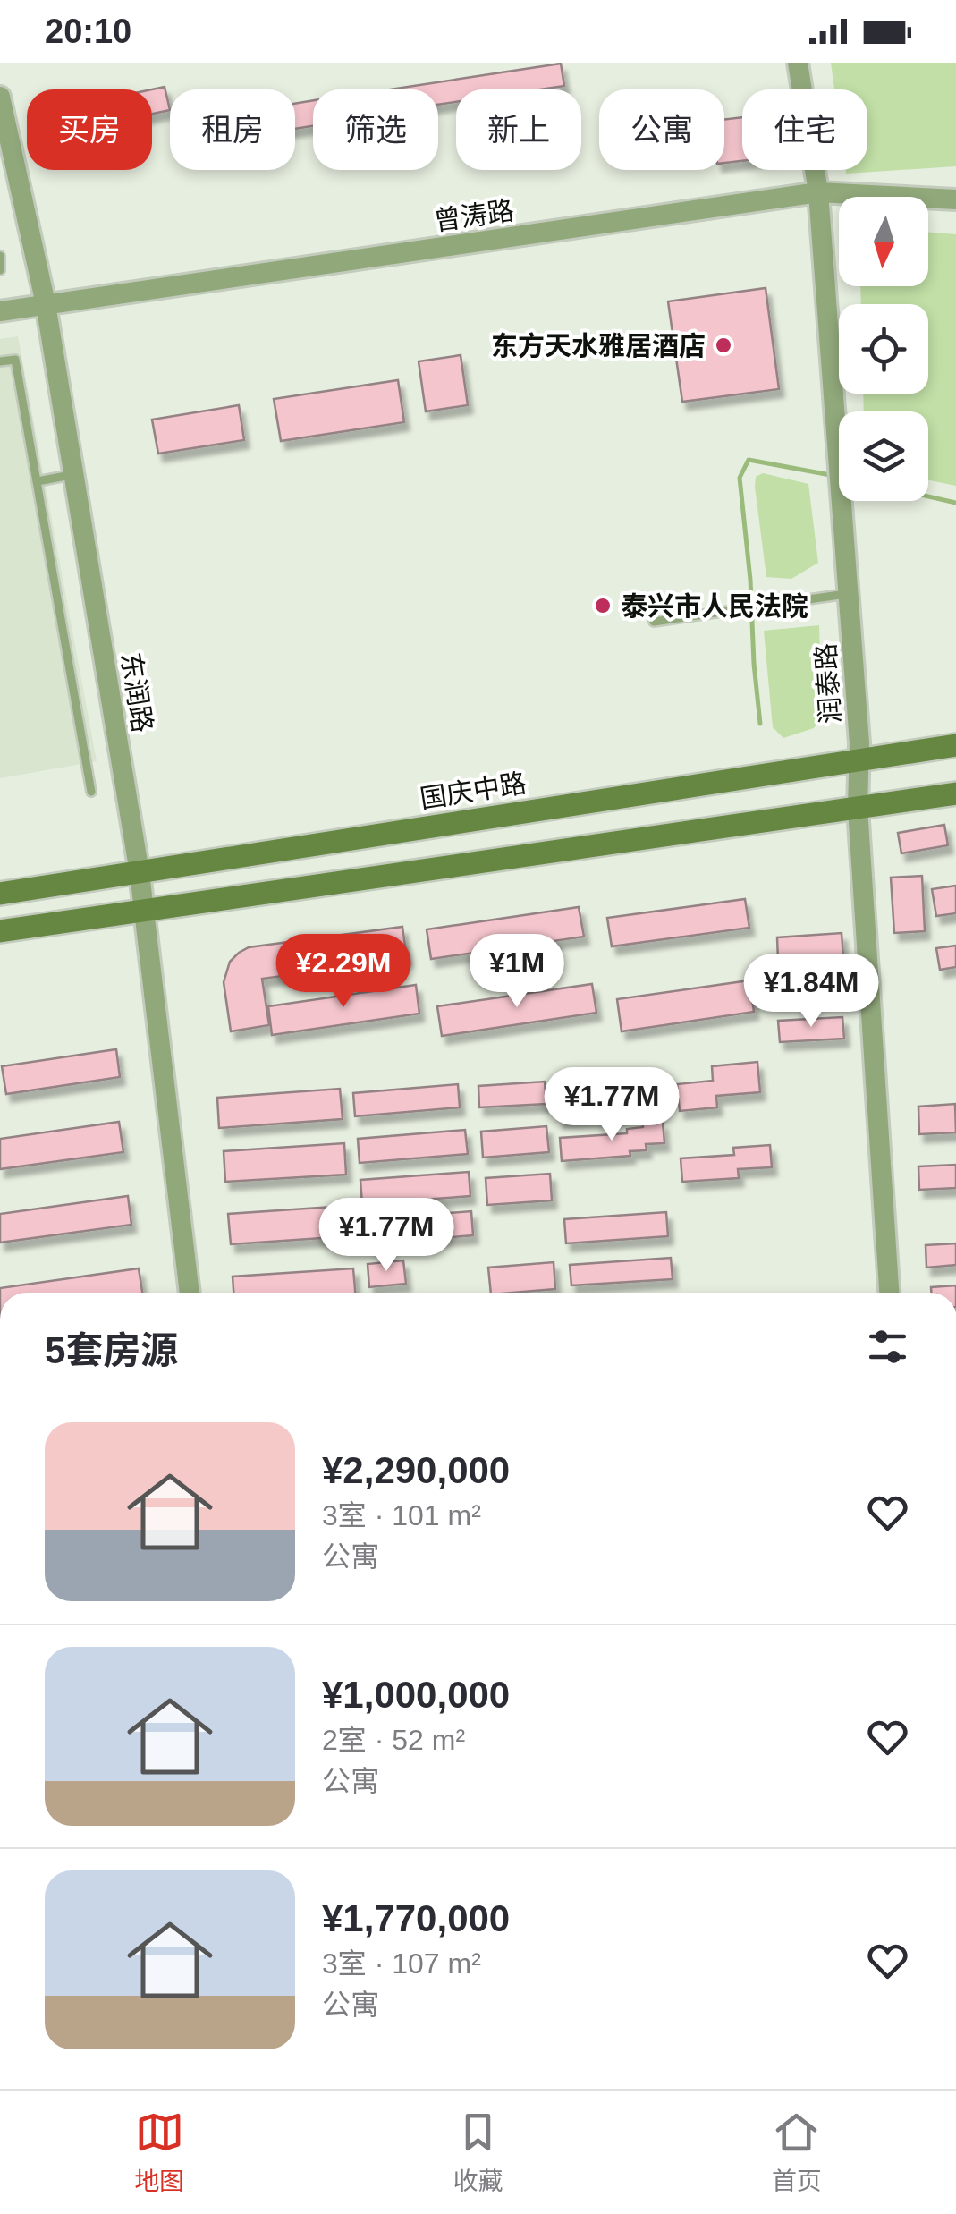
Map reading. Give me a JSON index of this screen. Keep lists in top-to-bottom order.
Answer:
{
  "streets": {
    "main road": ["国庆中路"],
    "street": ["曾涛路", "润泰路", "东润路"]
  },
  "crossings": [
    ["曾涛路", "润泰路"],
    ["曾涛路", "东润路"],
    ["润泰路", "国庆中路"],
    ["东润路", "国庆中路"]
  ],
  "places": ["东方天水雅居酒店", "泰兴市人民法院"],
  "north": "bottom",
  "page": {
    "status": "20:10",
    "chip": [
      "买房",
      "租房",
      "筛选",
      "新上",
      "公寓",
      "住宅"
    ],
    "price": [
      "¥2.29M",
      "¥1M",
      "¥1.84M",
      "¥1.77M",
      "¥1.77M"
    ],
    "heading": "5套房源",
    "list": [
      {
        "name": "¥2,290,000",
        "note": "3室 · 101 m² · 公寓"
      },
      {
        "name": "¥1,000,000",
        "note": "2室 · 52 m² · 公寓"
      },
      {
        "name": "¥1,770,000",
        "note": "3室 · 107 m² · 公寓"
      }
    ],
    "tabs": ["地图", "收藏", "首页"]
  }
}
